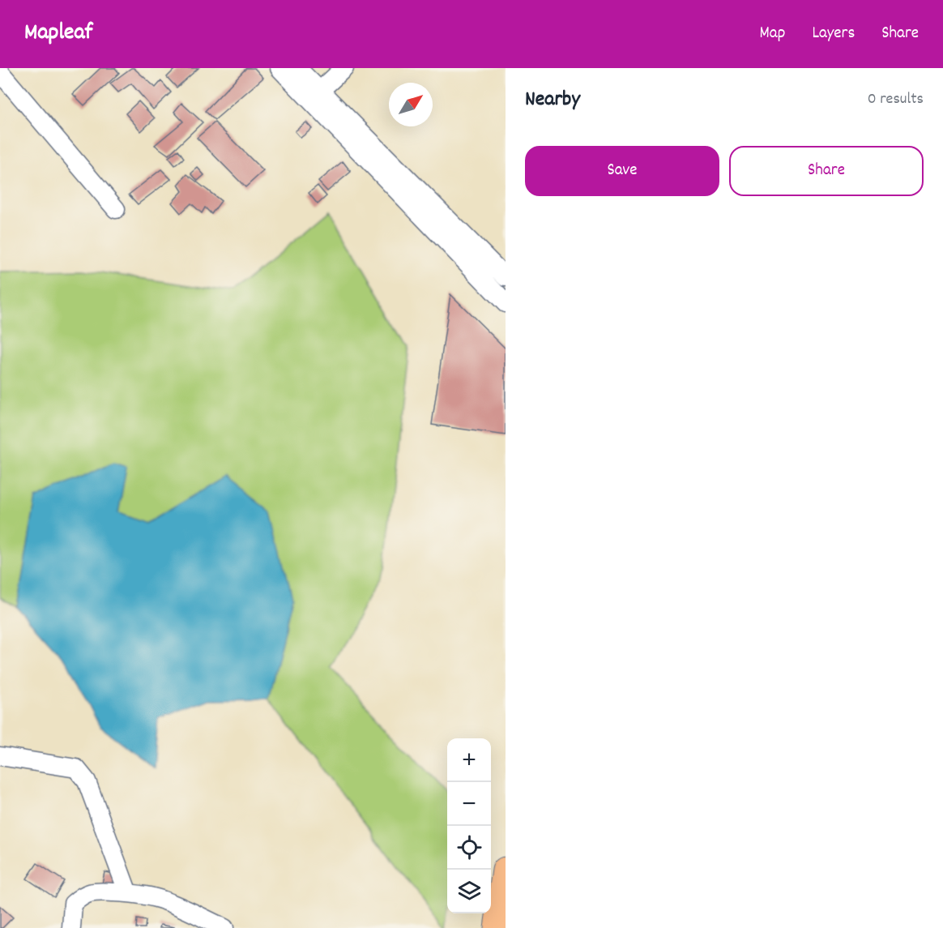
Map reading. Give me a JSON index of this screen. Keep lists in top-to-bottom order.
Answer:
{
  "north": "top right",
  "page": {
    "header": "Mapleaf",
    "nav": ["Map", "Layers", "Share"],
    "heading": ["Nearby", "0 results"],
    "buttons": ["Save", "Share"],
    "map_buttons": ["+", "−"]
  }
}
